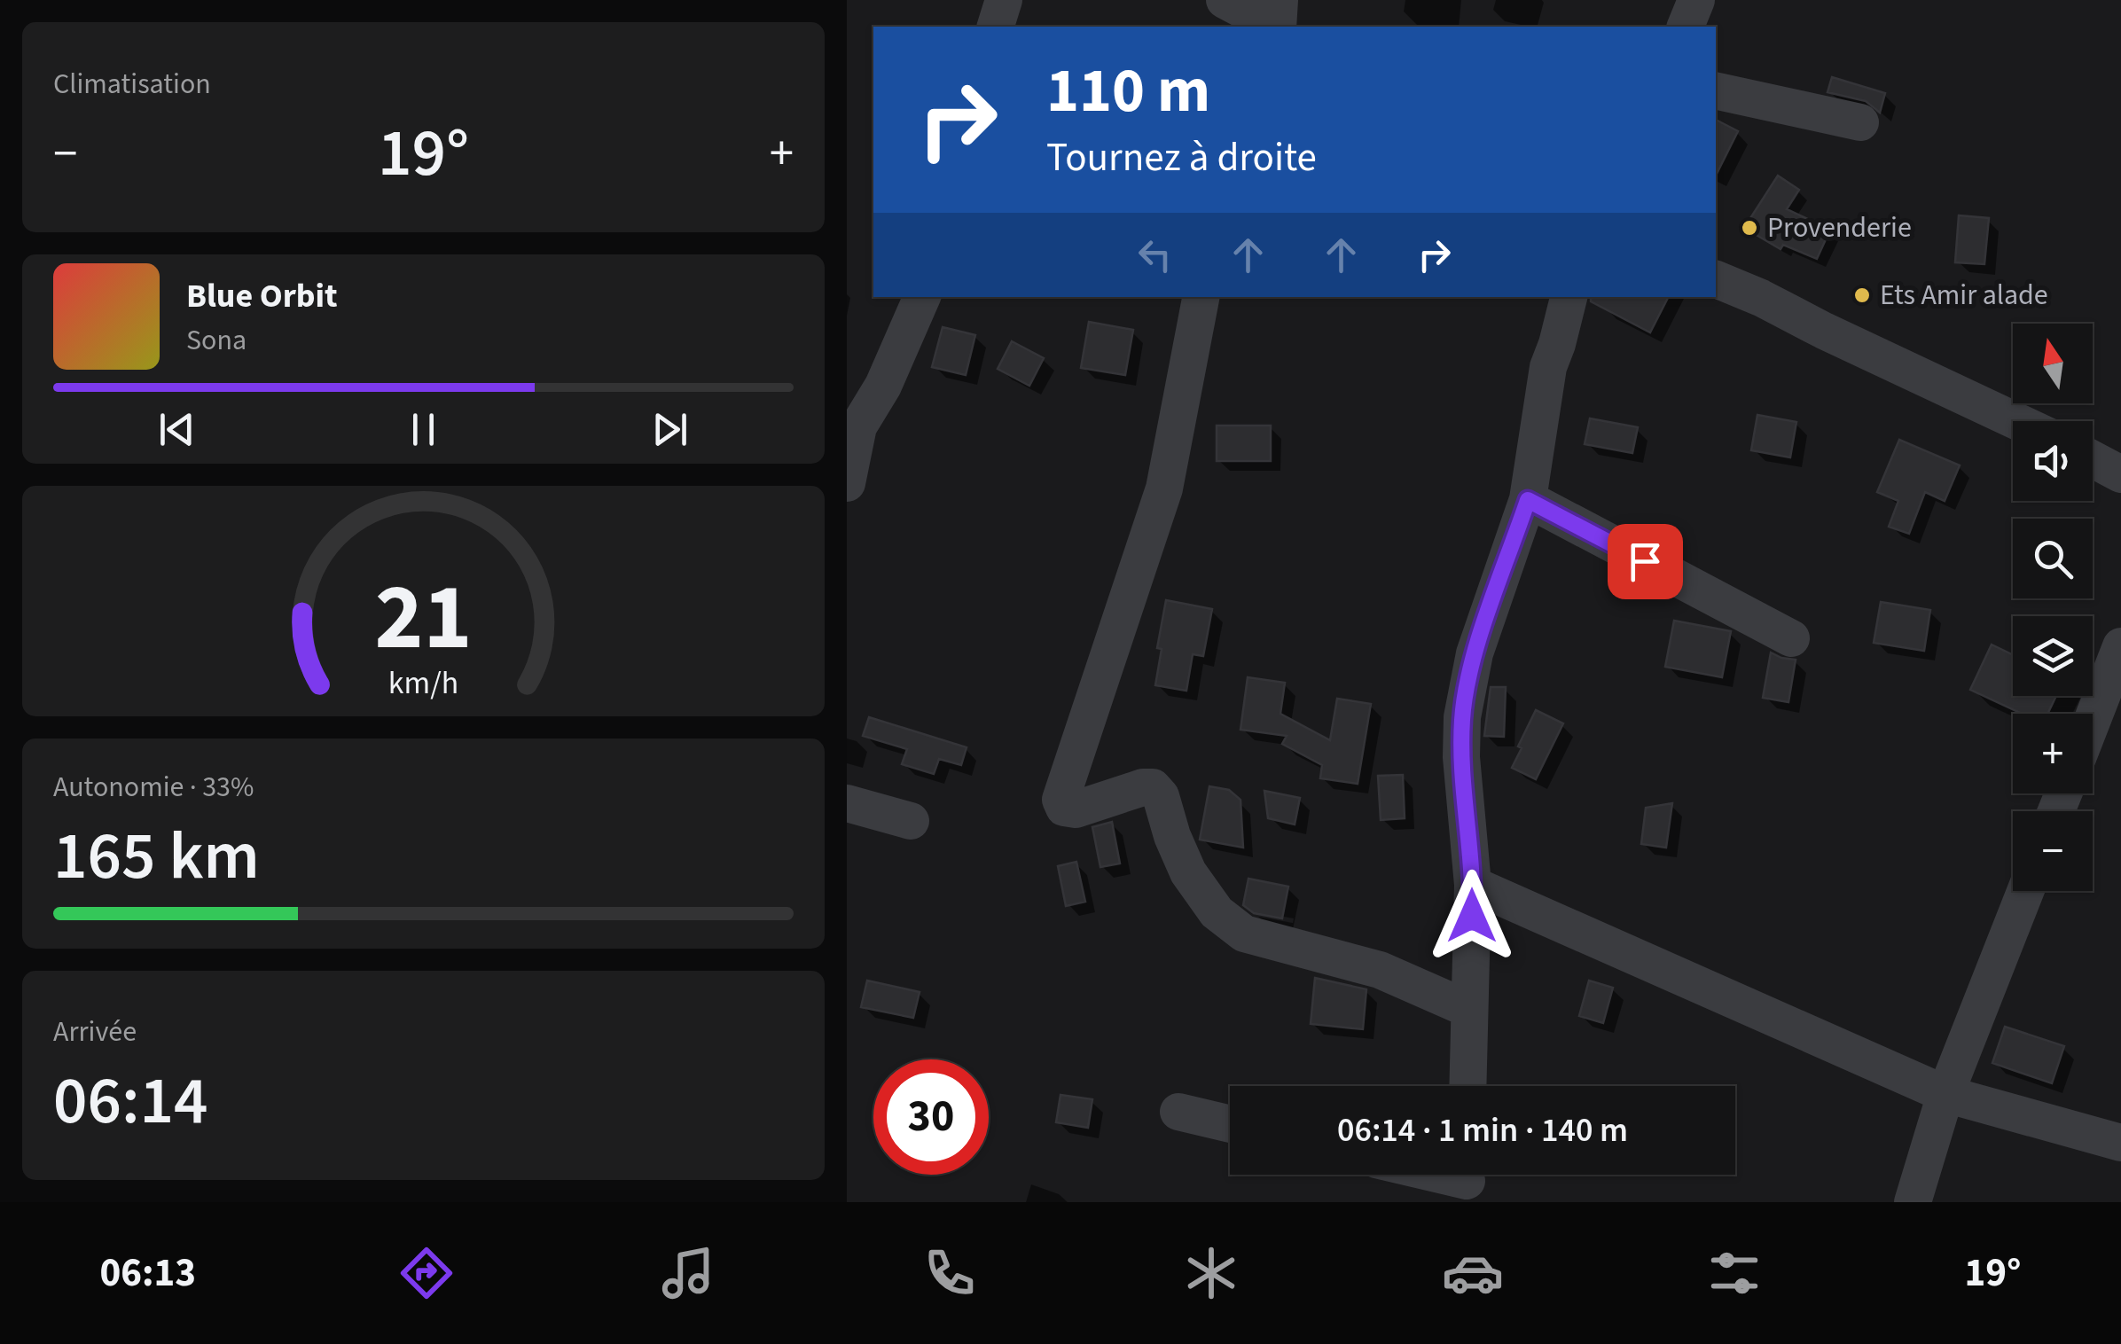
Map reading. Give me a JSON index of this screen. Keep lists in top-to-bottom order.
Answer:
{
  "places": ["Provenderie", "Ets Amir alade"],
  "north": "top",
  "page": {
    "tile": [
      "Climatisation",
      ["Autonomie · 33%", "165 km"],
      ["Arrivée", "06:14"]
    ],
    "turn": ["110 m", "Tournez à droite"],
    "heat": ["−", "19°", "+"],
    "song": ["Blue Orbit", "Sona"],
    "map_buttons": ["+", "−"],
    "limit": "30",
    "trip": "06:14 · 1 min · 140 m",
    "tabs": ["06:13", "19°"],
    "gauge": ["21", "km/h"]
  }
}
